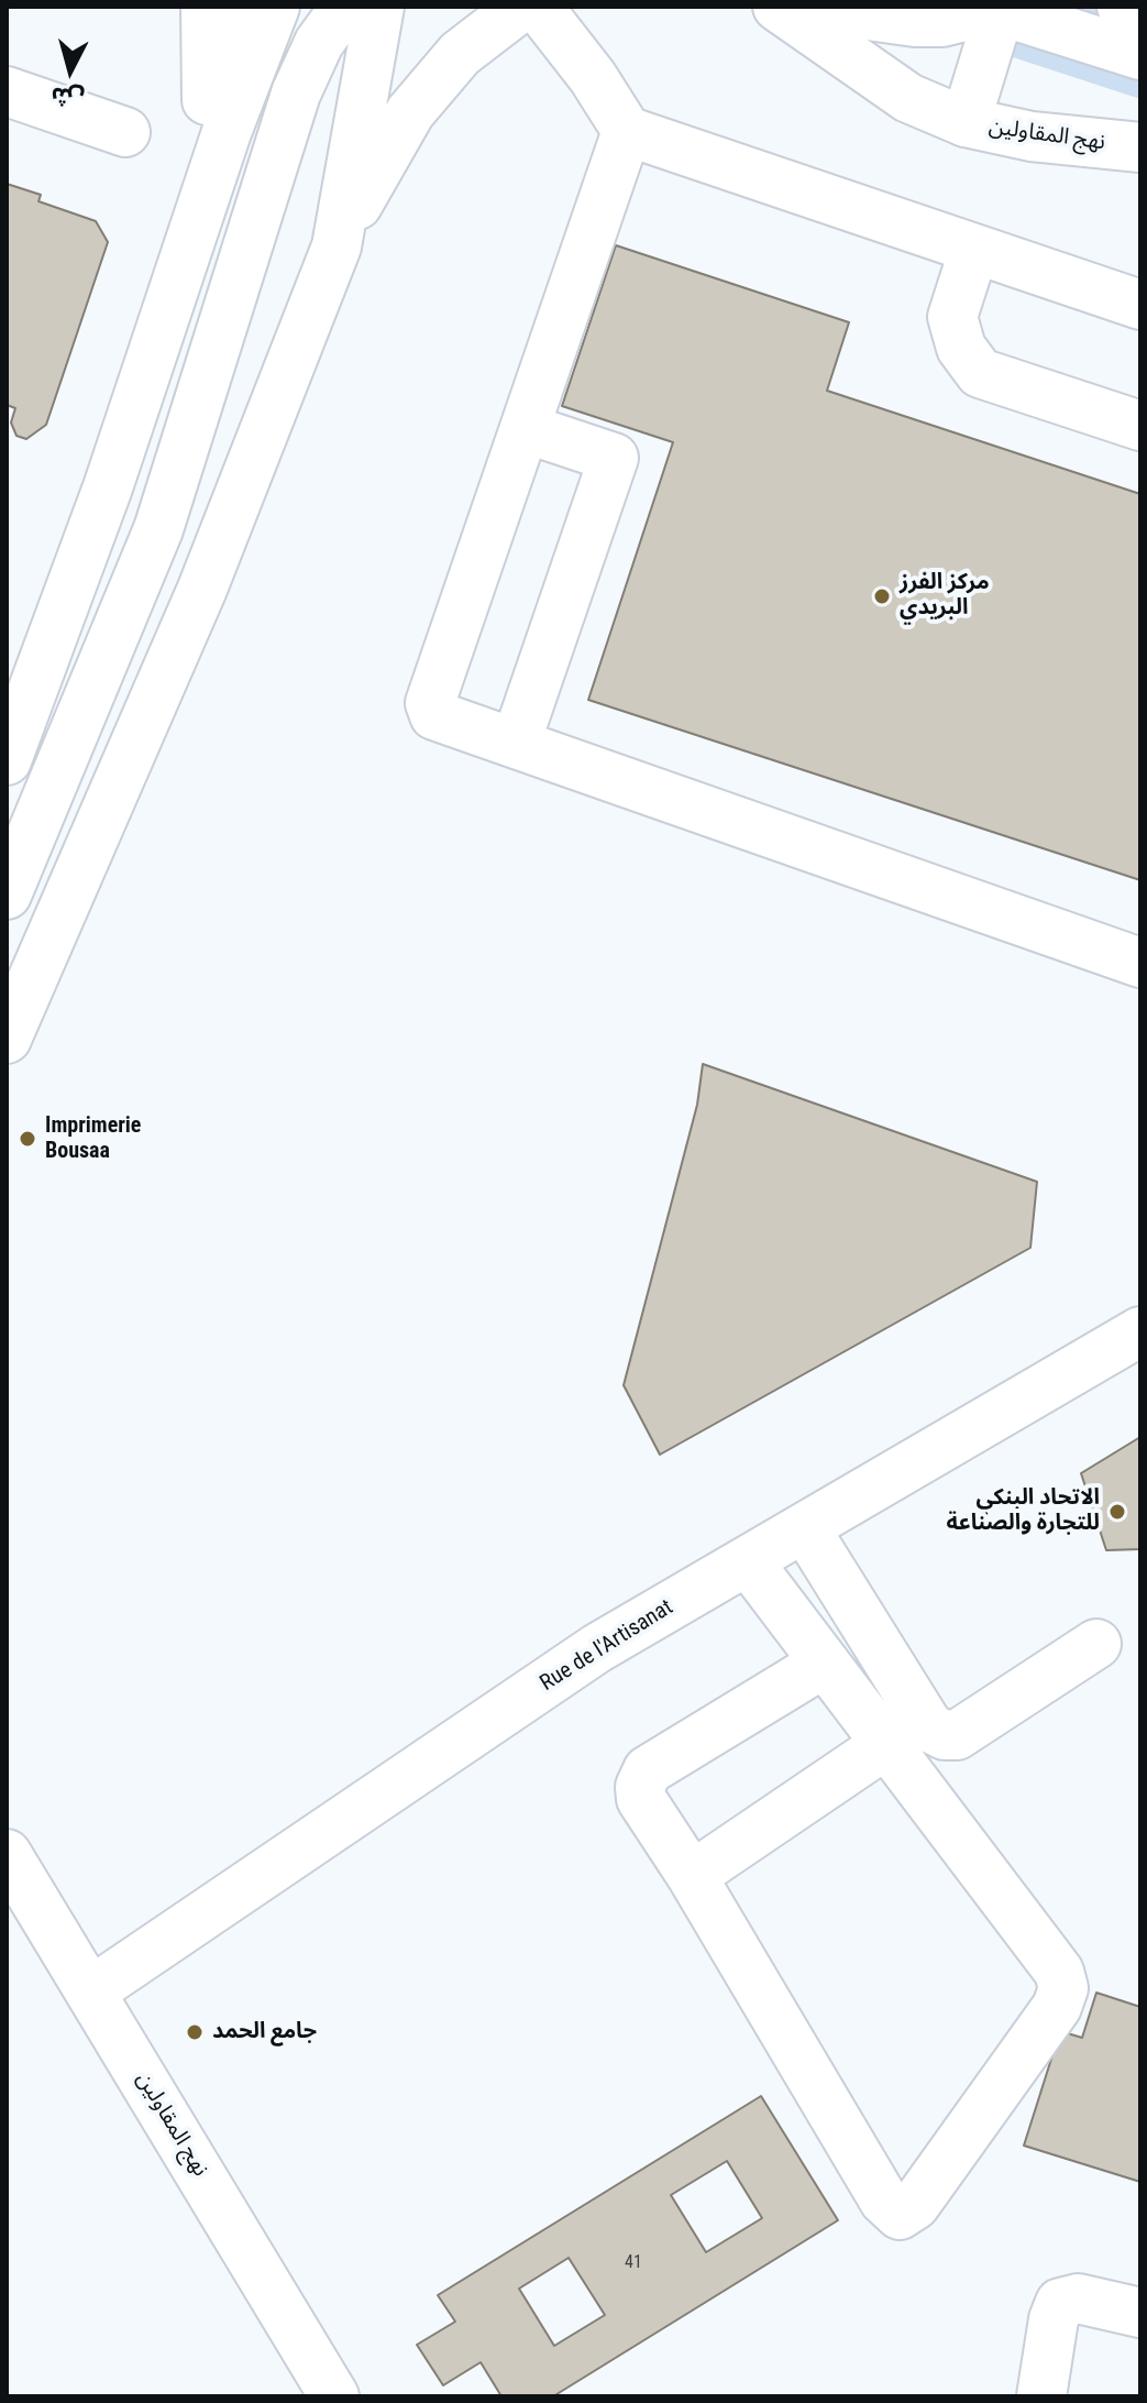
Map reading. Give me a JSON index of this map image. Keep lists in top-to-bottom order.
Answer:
{
  "streets": {
    "main road": ["نهج المقاولين", "Rue de l'Artisanat"]
  },
  "crossings": [
    ["نهج المقاولين", "Rue de l'Artisanat"]
  ],
  "places": [
    "مركز الفرز البريدي",
    "Imprimerie Bousaa",
    "الاتحاد البنكي للتجارة والصناعة",
    "جامع الحمد"
  ],
  "house_numbers": ["41"],
  "north": "bottom"
}
